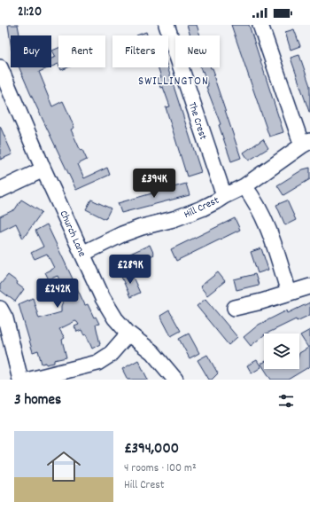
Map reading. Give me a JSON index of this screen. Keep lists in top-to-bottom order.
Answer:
{
  "streets": {
    "street": ["The Crest", "Hill Crest", "Church Lane"]
  },
  "crossings": [
    ["The Crest", "Hill Crest"],
    ["Hill Crest", "Church Lane"]
  ],
  "districts": ["SWILLINGTON"],
  "page": {
    "status": "21:20",
    "chip": [
      "Buy",
      "Rent",
      "Filters",
      "New"
    ],
    "price": ["£394K", "£289K", "£242K"],
    "heading": "3 homes",
    "list": [
      {
        "name": "£394,000",
        "note": "4 rooms · 100 m² · Hill Crest"
      }
    ]
  }
}
